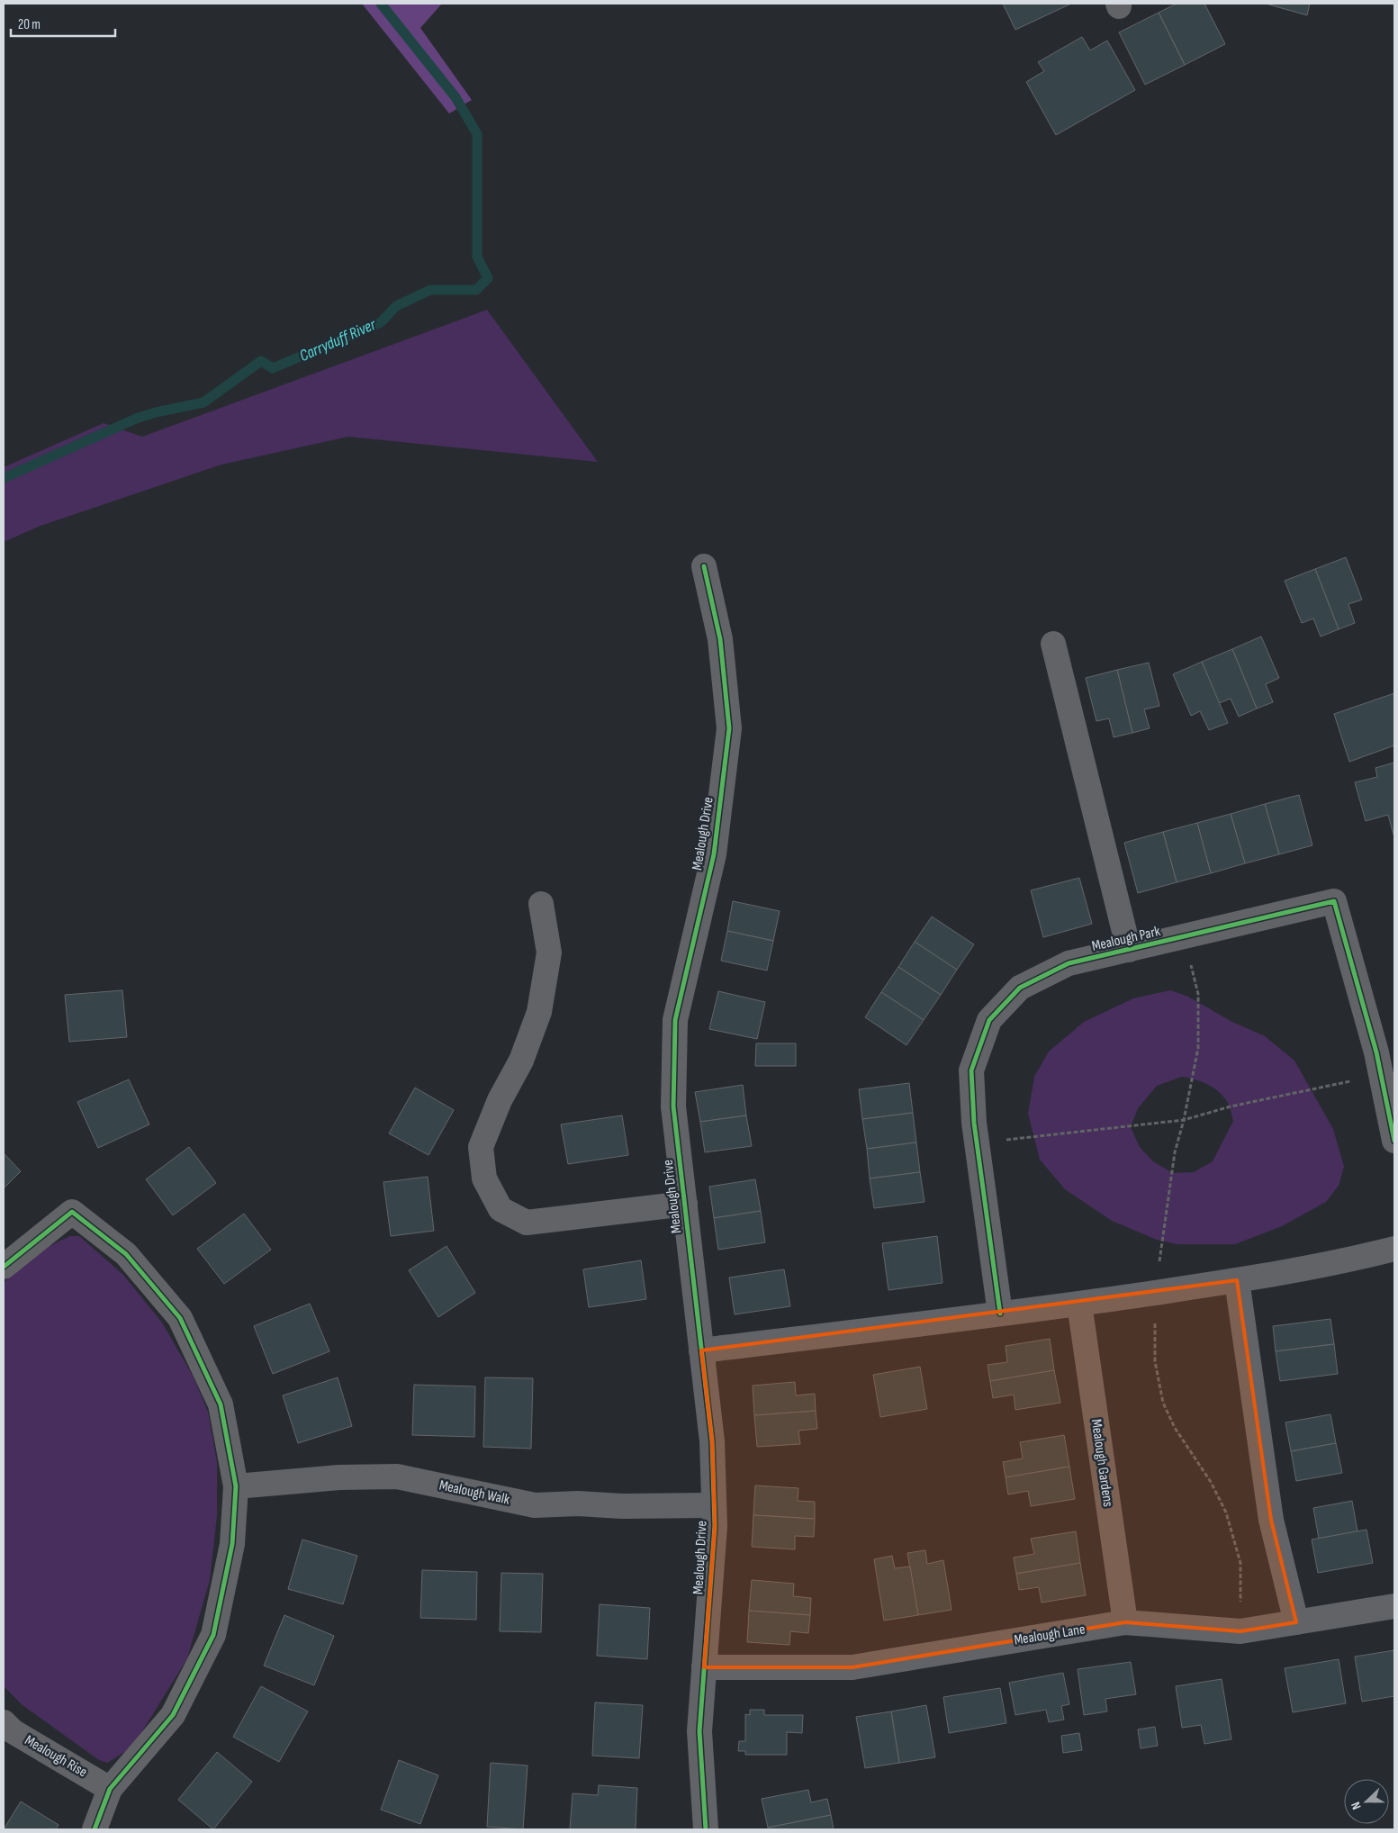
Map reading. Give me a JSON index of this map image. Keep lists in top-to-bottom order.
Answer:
{
  "streets": {
    "street": [
      "Mealough Drive",
      "Mealough Park",
      "Mealough Gardens",
      "Mealough Walk",
      "Mealough Lane",
      "Mealough Rise"
    ]
  },
  "crossings": [
    ["Mealough Drive", "Mealough Walk"],
    ["Mealough Drive", "Mealough Lane"],
    ["Mealough Gardens", "Mealough Lane"]
  ],
  "water": ["Carryduff River"],
  "scale_bar": "20 m",
  "north": "left"
}
